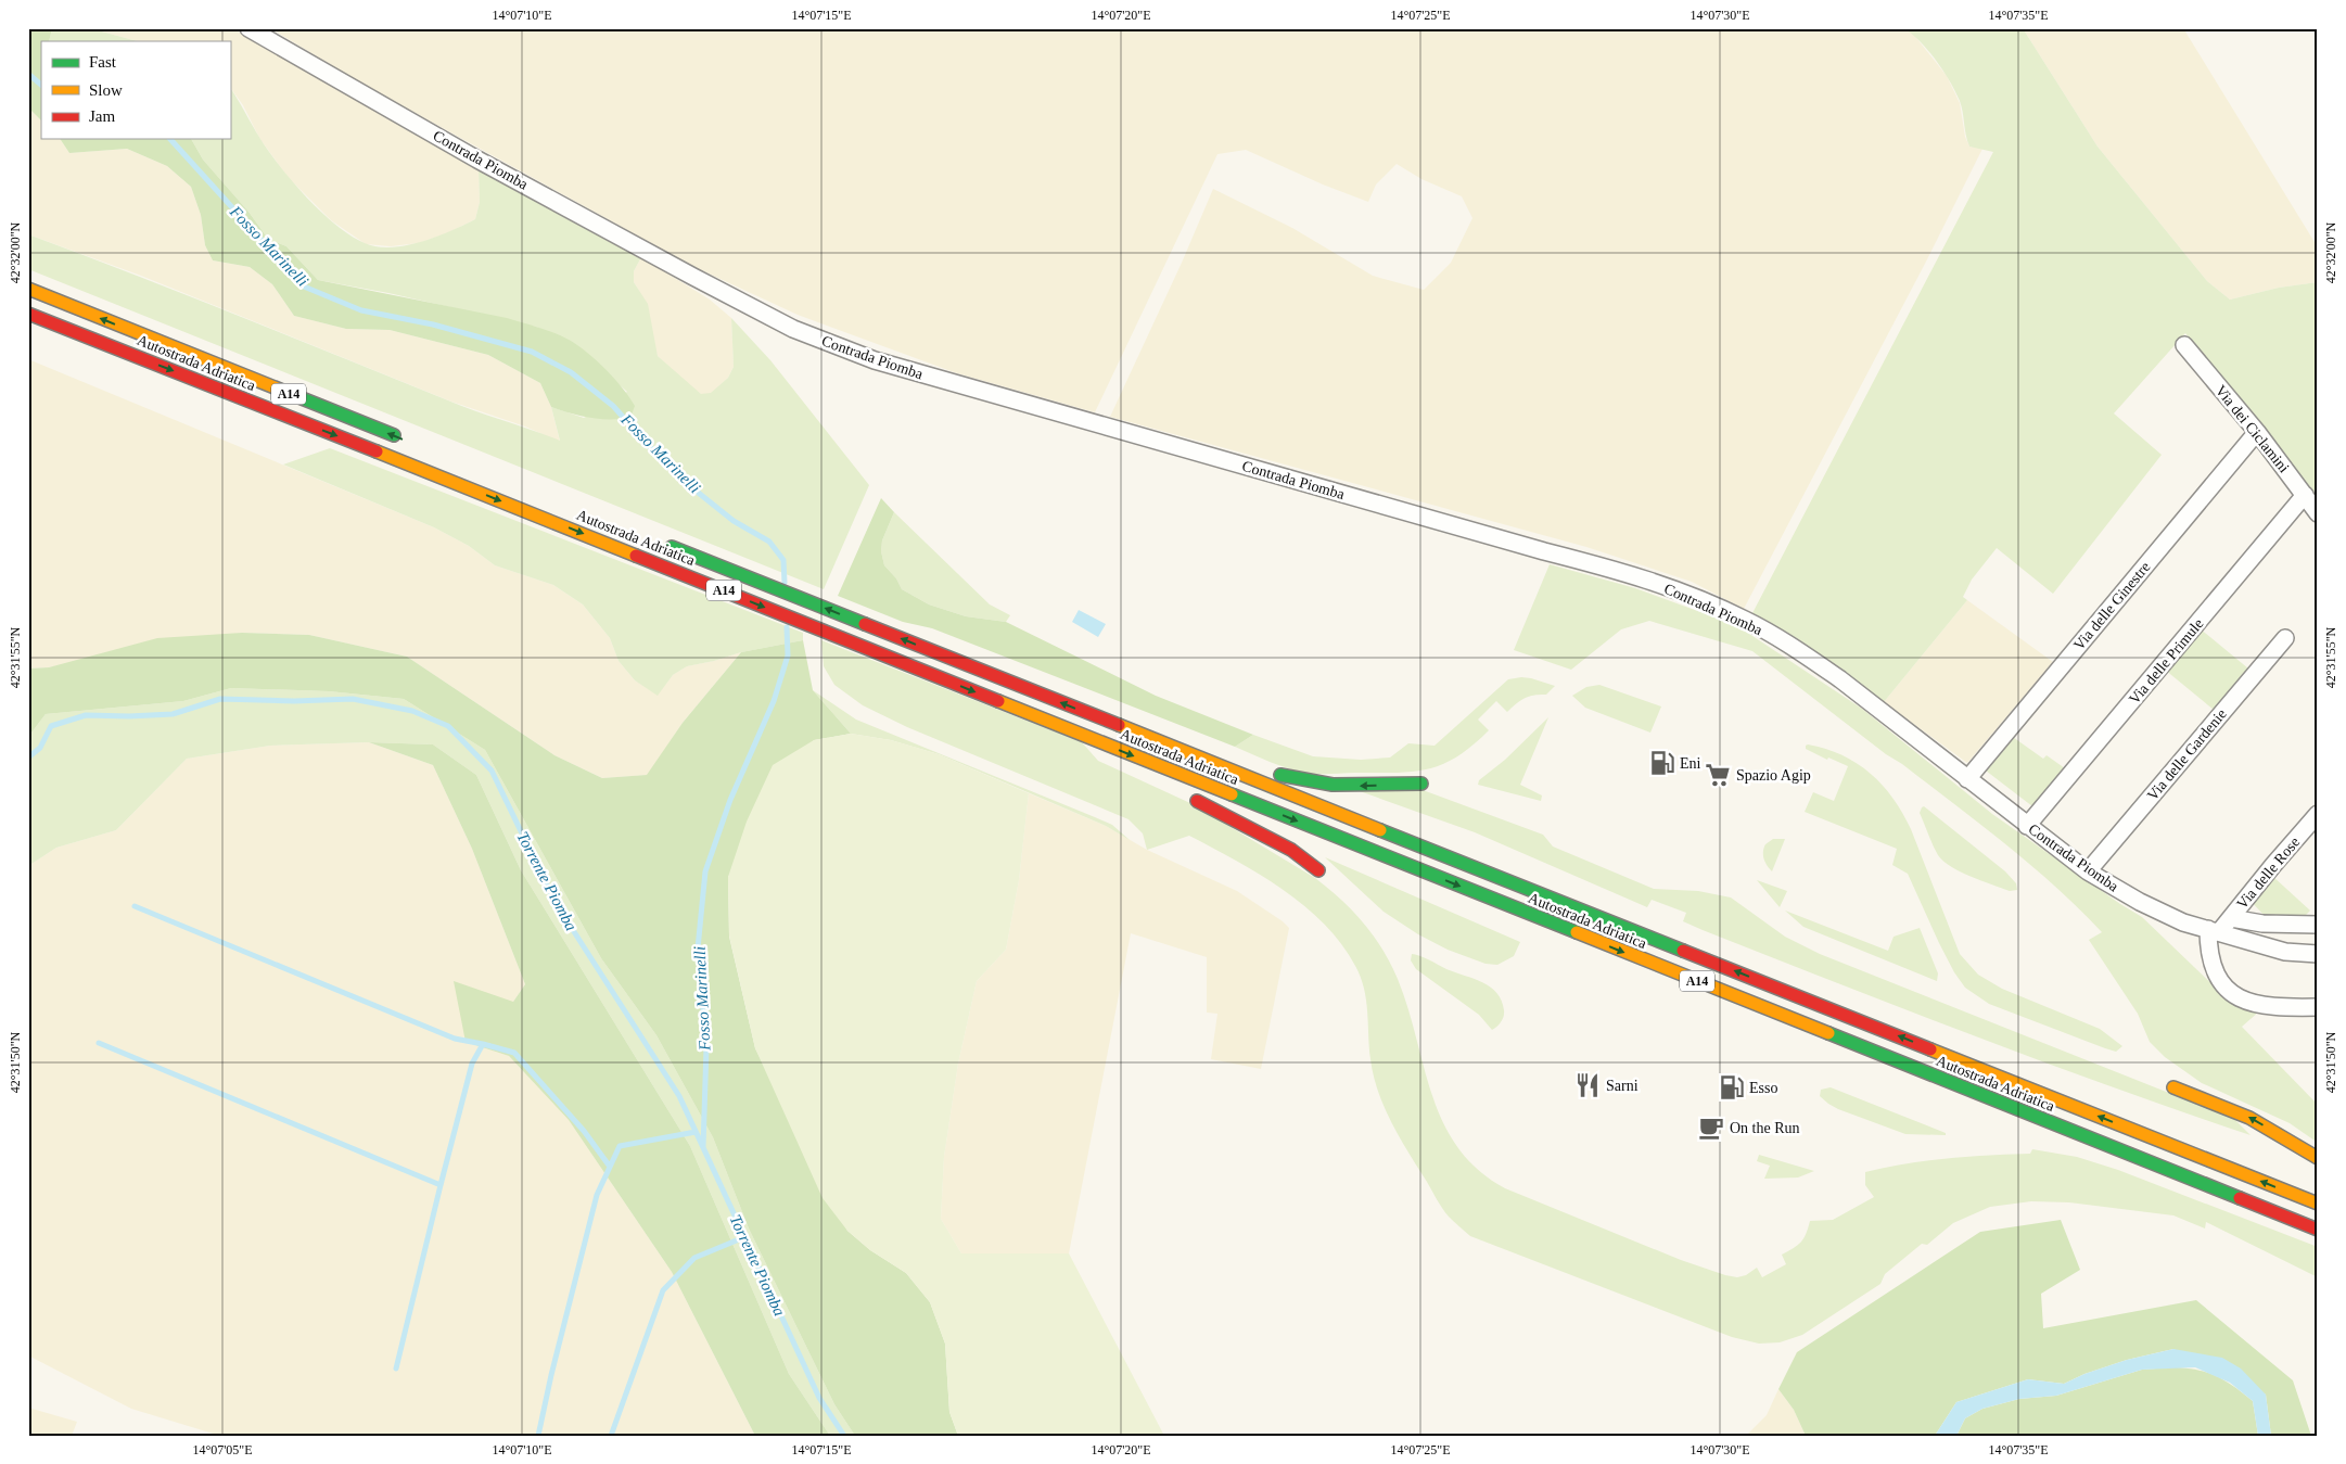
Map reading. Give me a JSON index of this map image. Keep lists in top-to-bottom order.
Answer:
{
  "streets": {
    "highway": ["Autostrada Adriatica", "A14"],
    "street": [
      "Contrada Piomba",
      "Via dei Ciclamini",
      "Via delle Ginestre",
      "Via delle Primule",
      "Via delle Gardenie",
      "Via delle Rose"
    ]
  },
  "crossings": [
    ["Contrada Piomba", "Via delle Ginestre"],
    ["Contrada Piomba", "Via delle Primule"],
    ["Contrada Piomba", "Via delle Gardenie"],
    ["Contrada Piomba", "Via delle Rose"],
    ["Via dei Ciclamini", "Via delle Ginestre"],
    ["Via dei Ciclamini", "Via delle Primule"]
  ],
  "water": ["Fosso Marinelli", "Torrente Piomba"],
  "places": {
    "fuel station": ["Eni", "Esso"],
    "supermarket": ["Spazio Agip"],
    "restaurant": ["Sarni"],
    "cafe": ["On the Run"]
  },
  "legend": ["Fast", "Slow", "Jam"],
  "coordinates": [
    "14°07'10\"E",
    "14°07'15\"E",
    "14°07'20\"E",
    "14°07'25\"E",
    "14°07'30\"E",
    "14°07'35\"E",
    "42°32'00\"N",
    "42°31'55\"N",
    "42°31'50\"N",
    "14°07'05\"E"
  ]
}
